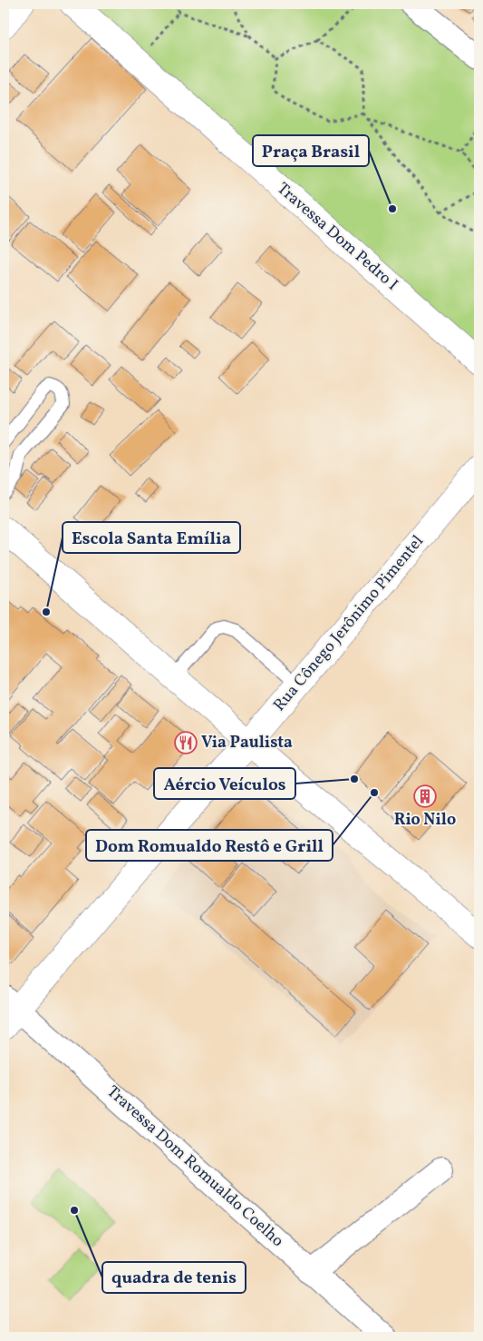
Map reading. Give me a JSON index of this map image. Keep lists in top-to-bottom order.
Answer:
{
  "streets": {
    "street": ["Travessa Dom Pedro I", "Rua Cônego Jerônimo Pimentel", "Travessa Dom Romualdo Coelho"]
  },
  "crossings": [
    ["Rua Cônego Jerônimo Pimentel", "Travessa Dom Romualdo Coelho"]
  ],
  "places": {
    "other": [
      "Praça Brasil",
      "Escola Santa Emília",
      "Aércio Veículos",
      "Dom Romualdo Restô e Grill",
      "quadra de tenis"
    ],
    "restaurant": ["Via Paulista"],
    "building": ["Rio Nilo"]
  }
}
